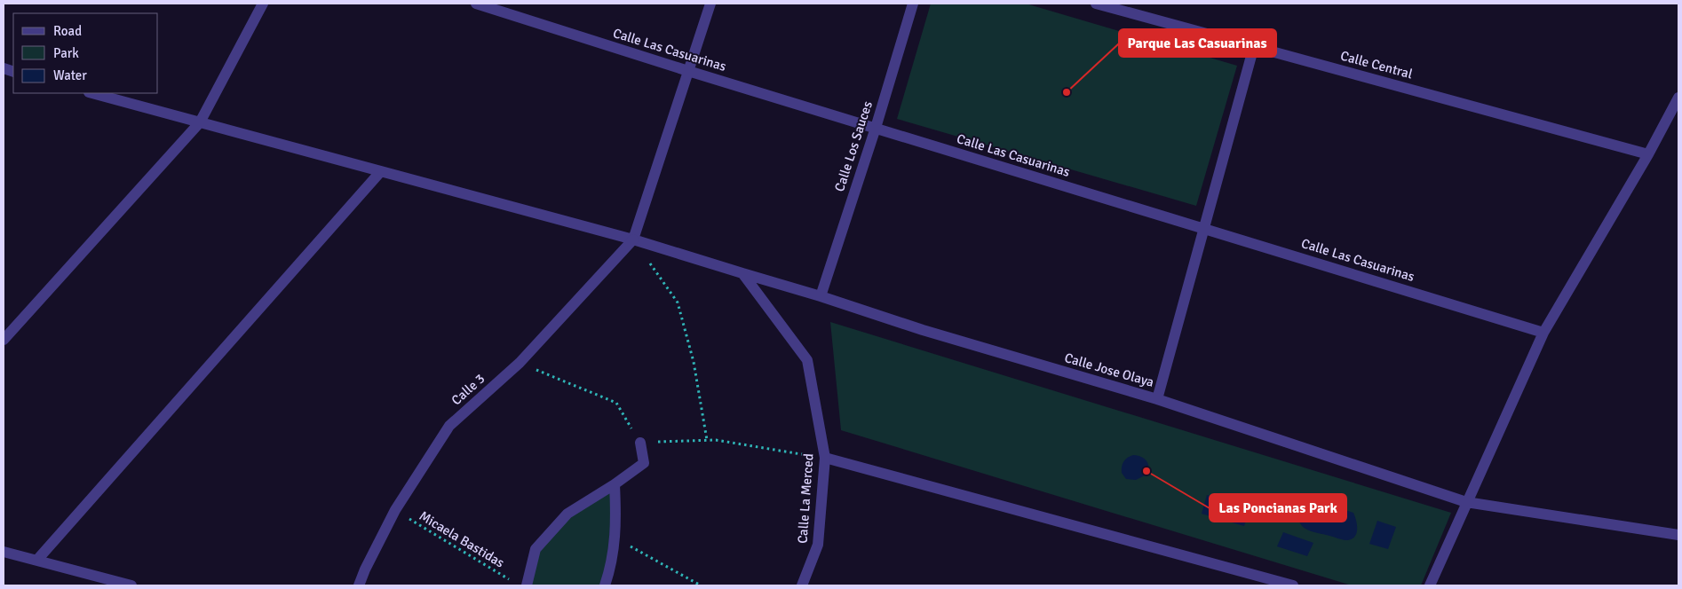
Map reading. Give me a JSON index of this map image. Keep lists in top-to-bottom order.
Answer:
{
  "streets": {
    "street": [
      "Calle Las Casuarinas",
      "Calle Central",
      "Calle Los Sauces",
      "Calle Jose Olaya",
      "Calle 3",
      "Calle La Merced"
    ],
    "path": ["Micaela Bastidas"]
  },
  "crossings": [
    ["Calle Las Casuarinas", "Calle Los Sauces"],
    ["Calle Los Sauces", "Calle Jose Olaya"],
    ["Calle Jose Olaya", "Calle 3"],
    ["Calle Jose Olaya", "Calle La Merced"],
    ["Calle 3", "Micaela Bastidas"]
  ],
  "places": ["Parque Las Casuarinas", "Las Poncianas Park"],
  "legend": ["Road", "Park", "Water"]
}
